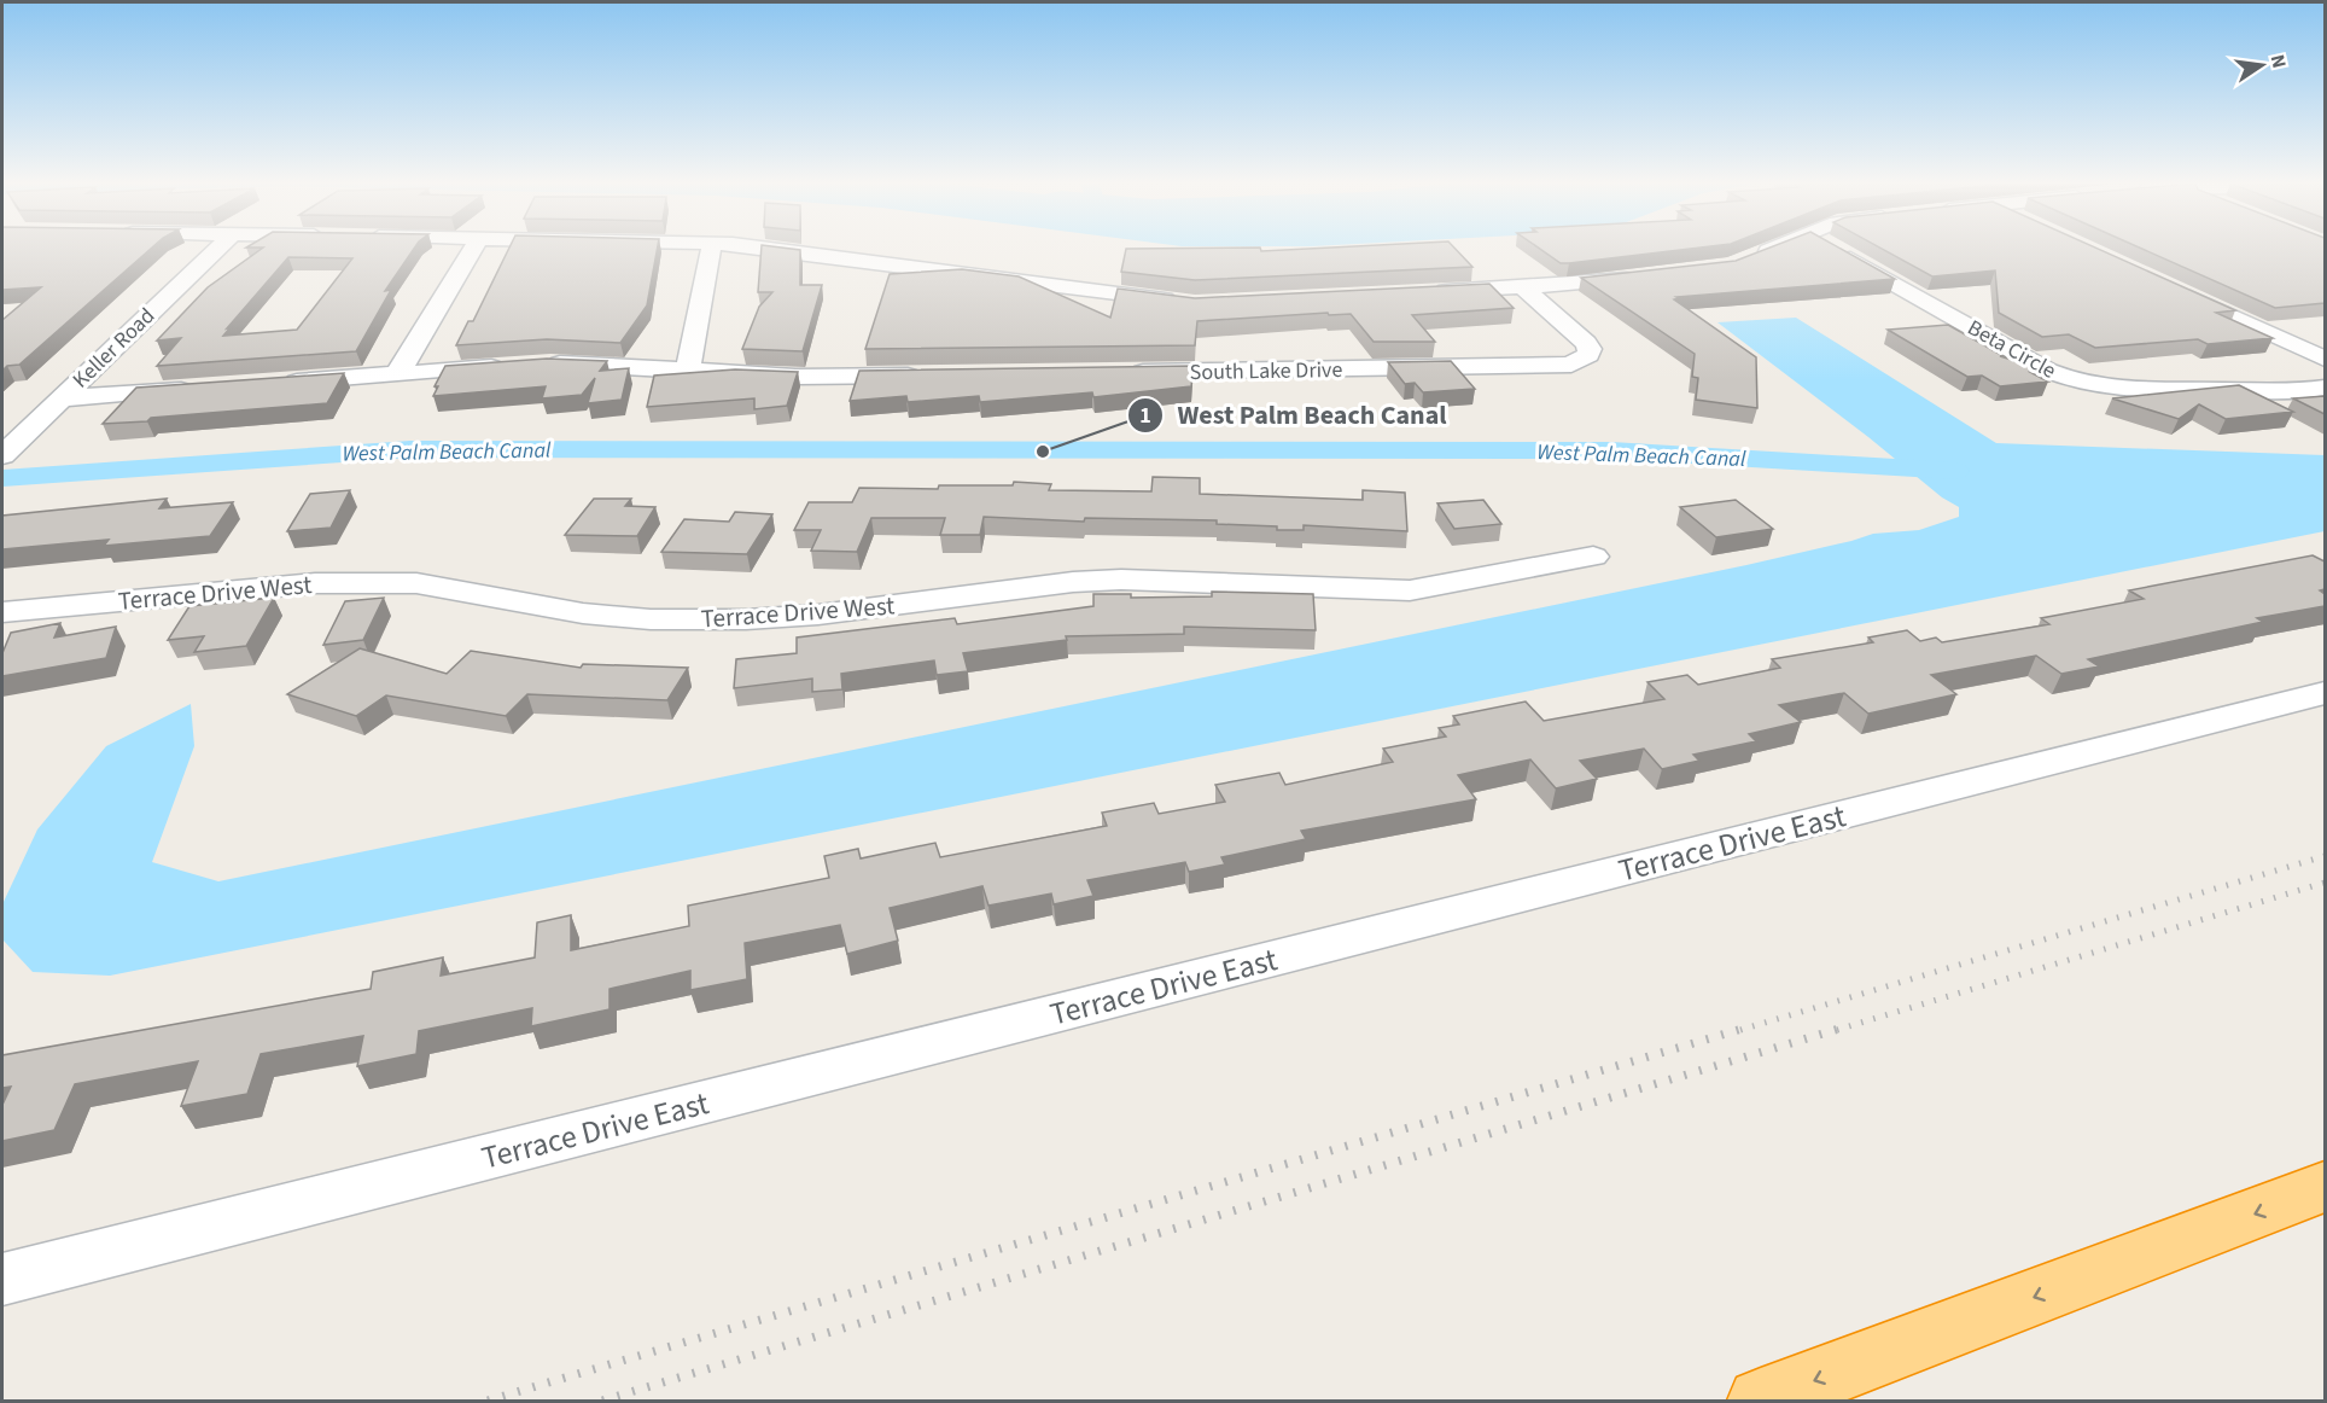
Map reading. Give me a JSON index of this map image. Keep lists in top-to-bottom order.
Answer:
{
  "streets": {
    "street": [
      "Keller Road",
      "Beta Circle",
      "South Lake Drive",
      "Terrace Drive West",
      "Terrace Drive East"
    ]
  },
  "water": ["West Palm Beach Canal"],
  "places": ["West Palm Beach Canal"],
  "north": "right"
}
